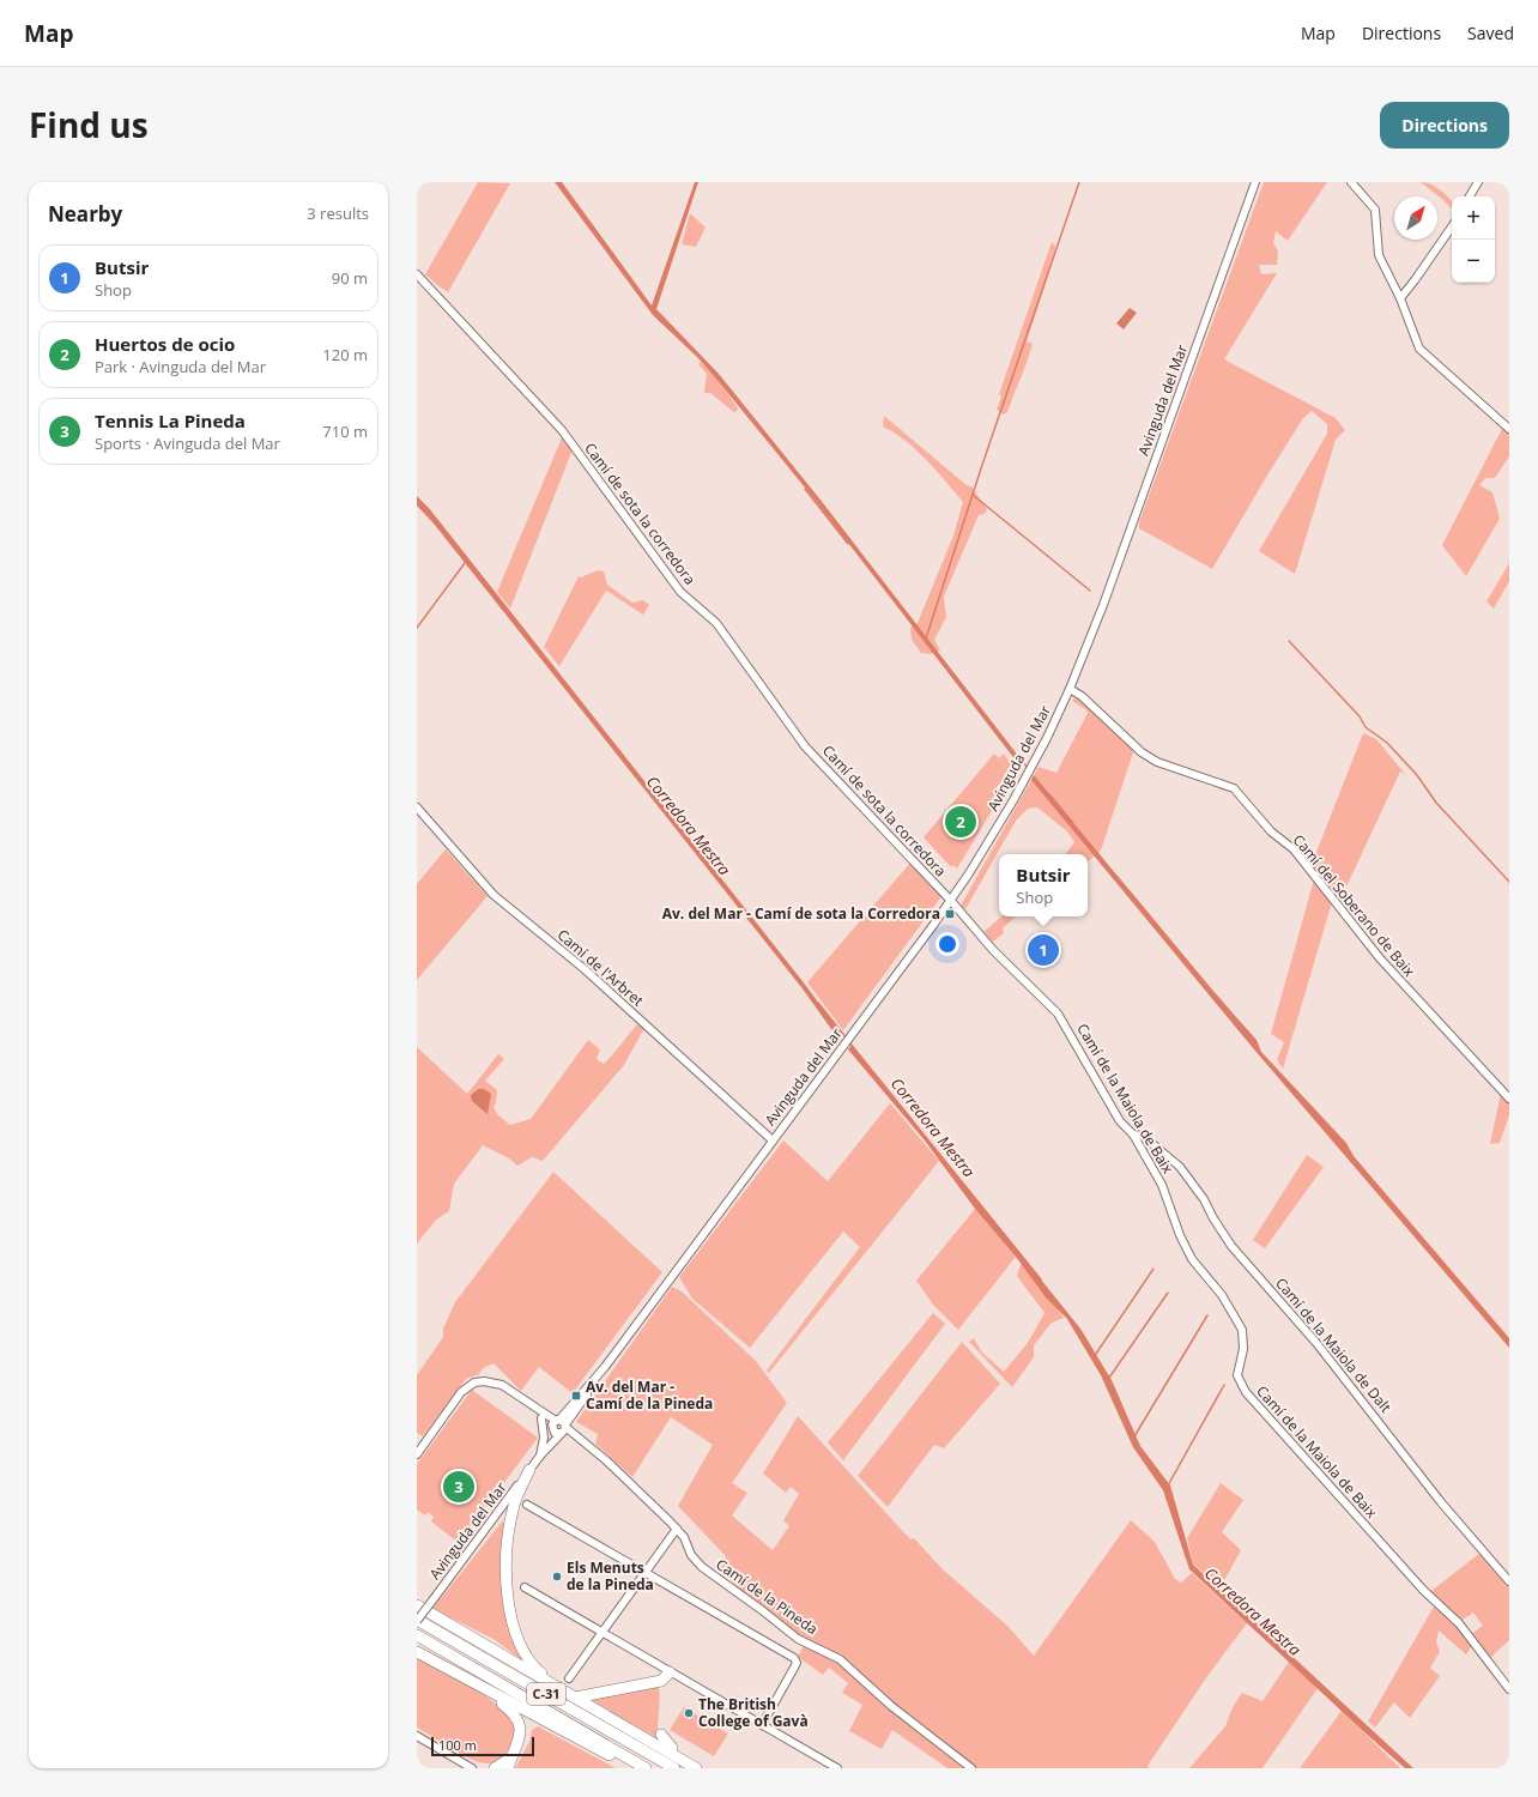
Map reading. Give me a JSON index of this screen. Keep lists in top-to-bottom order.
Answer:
{
  "streets": {
    "highway": ["C-31"],
    "street": [
      "Avinguda del Mar",
      "Camí de sota la corredora",
      "Camí del Soberano de Baix",
      "Camí de l'Arbret",
      "Camí de la Maiola de Baix",
      "Camí de la Maiola de Dalt",
      "Camí de la Pineda"
    ]
  },
  "crossings": [
    ["Avinguda del Mar", "Camí de sota la corredora"],
    ["Avinguda del Mar", "Camí del Soberano de Baix"],
    ["Avinguda del Mar", "Camí de l'Arbret"],
    ["Avinguda del Mar", "Camí de la Maiola de Baix"],
    ["Avinguda del Mar", "Camí de la Pineda"],
    ["Avinguda del Mar", "C-31"],
    ["Camí de sota la corredora", "Camí de la Maiola de Baix"],
    ["Camí de la Maiola de Baix", "Camí de la Maiola de Dalt"]
  ],
  "water": ["Corredora Mestra"],
  "places": {
    "transit": ["Av. del Mar - Camí de sota la Corredora", "Av. del Mar - Camí de la Pineda"],
    "other": ["Els Menuts de la Pineda", "The British College of Gavà"]
  },
  "scale_bar": "100 m",
  "north": "top right",
  "page": {
    "header": "Map",
    "nav": ["Map", "Directions", "Saved"],
    "title": "Find us",
    "buttons": "Directions",
    "heading": ["Nearby", "3 results"],
    "map_buttons": ["+", "−"],
    "list": [
      {
        "mark": "1",
        "name": "Butsir",
        "note": "Shop",
        "value": "90 m"
      },
      {
        "mark": "2",
        "name": "Huertos de ocio",
        "note": "Park · Avinguda del Mar",
        "value": "120 m"
      },
      {
        "mark": "3",
        "name": "Tennis La Pineda",
        "note": "Sports · Avinguda del Mar",
        "value": "710 m"
      }
    ],
    "pins": ["2", "1", "3"],
    "popup": ["Butsir", "Shop"],
    "scale": "100 m"
  }
}
